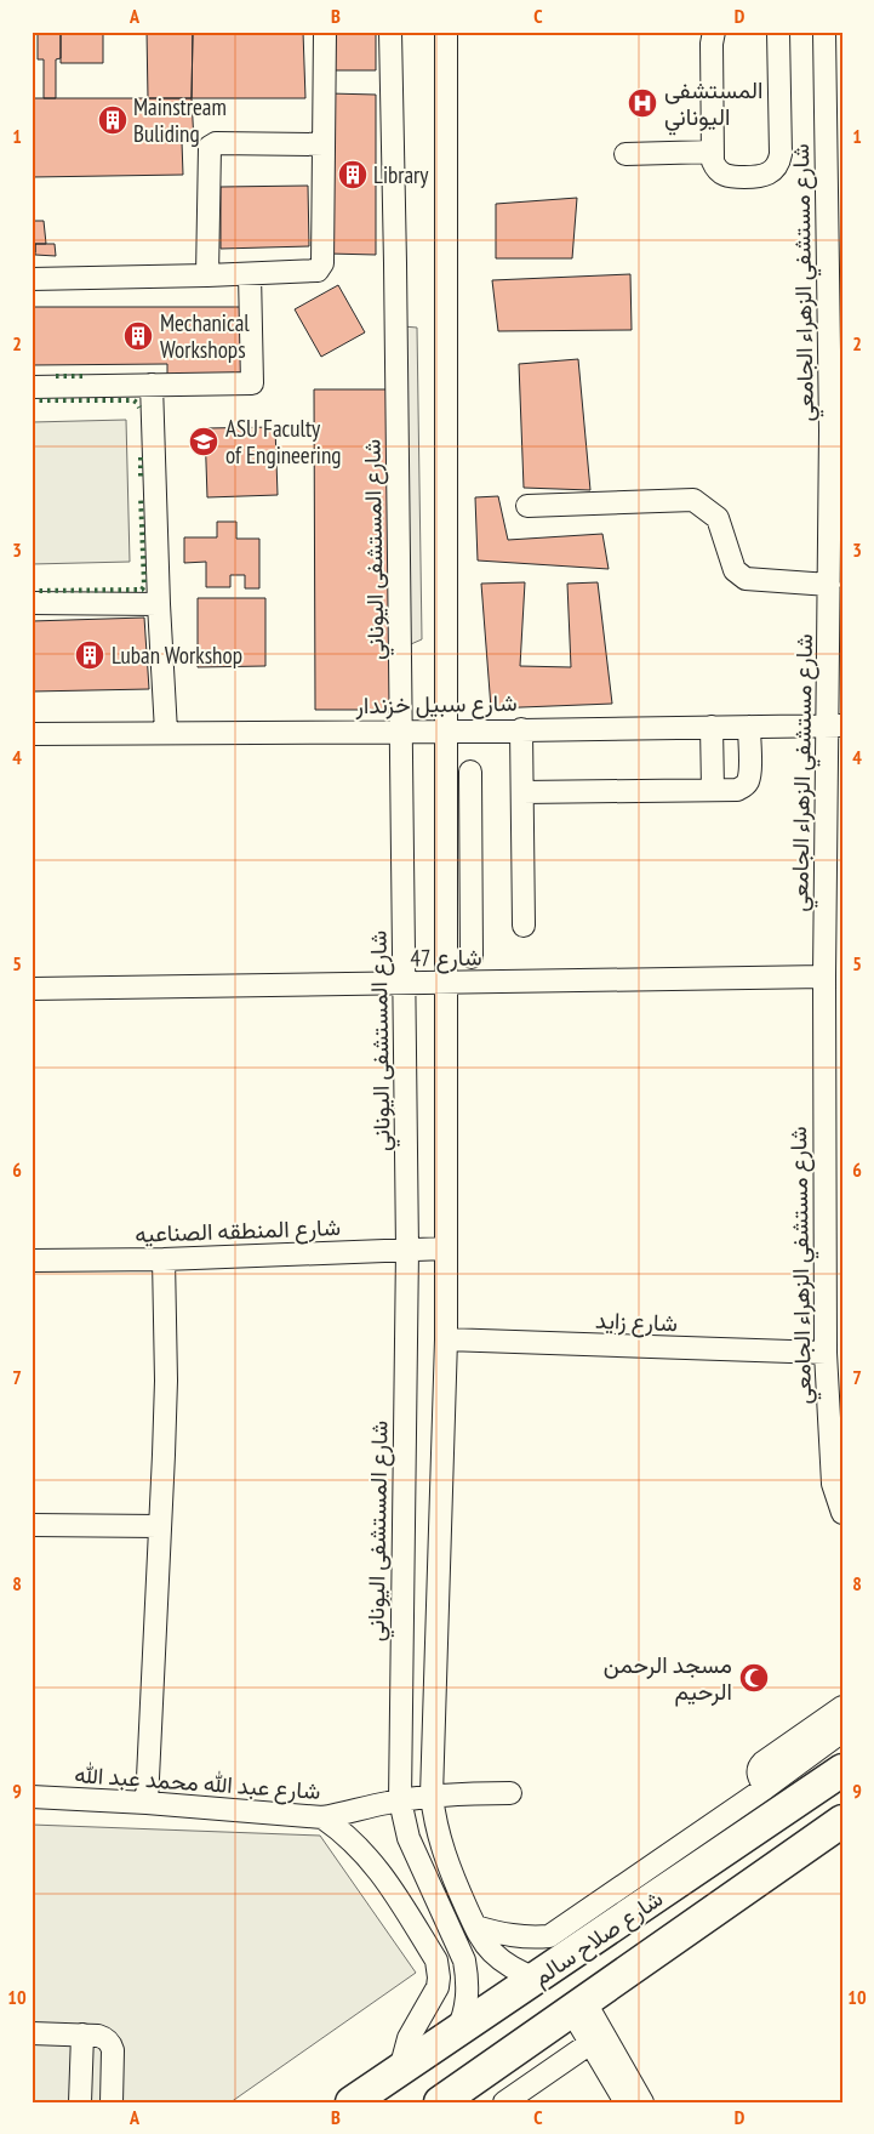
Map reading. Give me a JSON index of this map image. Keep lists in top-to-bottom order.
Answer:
{
  "streets": {
    "highway": ["شارع صلاح سالم"],
    "street": [
      "شارع مستشفي الزهراء الجامعي",
      "شارع المستشفى اليوناني",
      "شارع سبيل خزندار",
      "شارع 47",
      "شارع المنطقه الصناعيه",
      "شارع زايد",
      "شارع عبد الله محمد عبد الله"
    ]
  },
  "crossings": [
    ["شارع مستشفي الزهراء الجامعي", "شارع سبيل خزندار"],
    ["شارع مستشفي الزهراء الجامعي", "شارع 47"],
    ["شارع مستشفي الزهراء الجامعي", "شارع زايد"],
    ["شارع المستشفى اليوناني", "شارع سبيل خزندار"],
    ["شارع المستشفى اليوناني", "شارع 47"],
    ["شارع المستشفى اليوناني", "شارع المنطقه الصناعيه"],
    ["شارع المستشفى اليوناني", "شارع عبد الله محمد عبد الله"],
    ["شارع المستشفى اليوناني", "شارع صلاح سالم"]
  ],
  "places": {
    "hospital": ["المستشفى اليوناني"],
    "building": [
      "Mainstream Buliding",
      "Library",
      "Mechanical Workshops",
      "Luban Workshop"
    ],
    "school or university": ["ASU Faculty of Engineering"],
    "mosque": ["مسجد الرحمن الرحيم"]
  },
  "grid": {
    "columns": [
      "A",
      "B",
      "C",
      "D"
    ],
    "rows": [
      "1",
      "2",
      "3",
      "4",
      "5",
      "6",
      "7",
      "8",
      "9",
      "10"
    ]
  }
}
